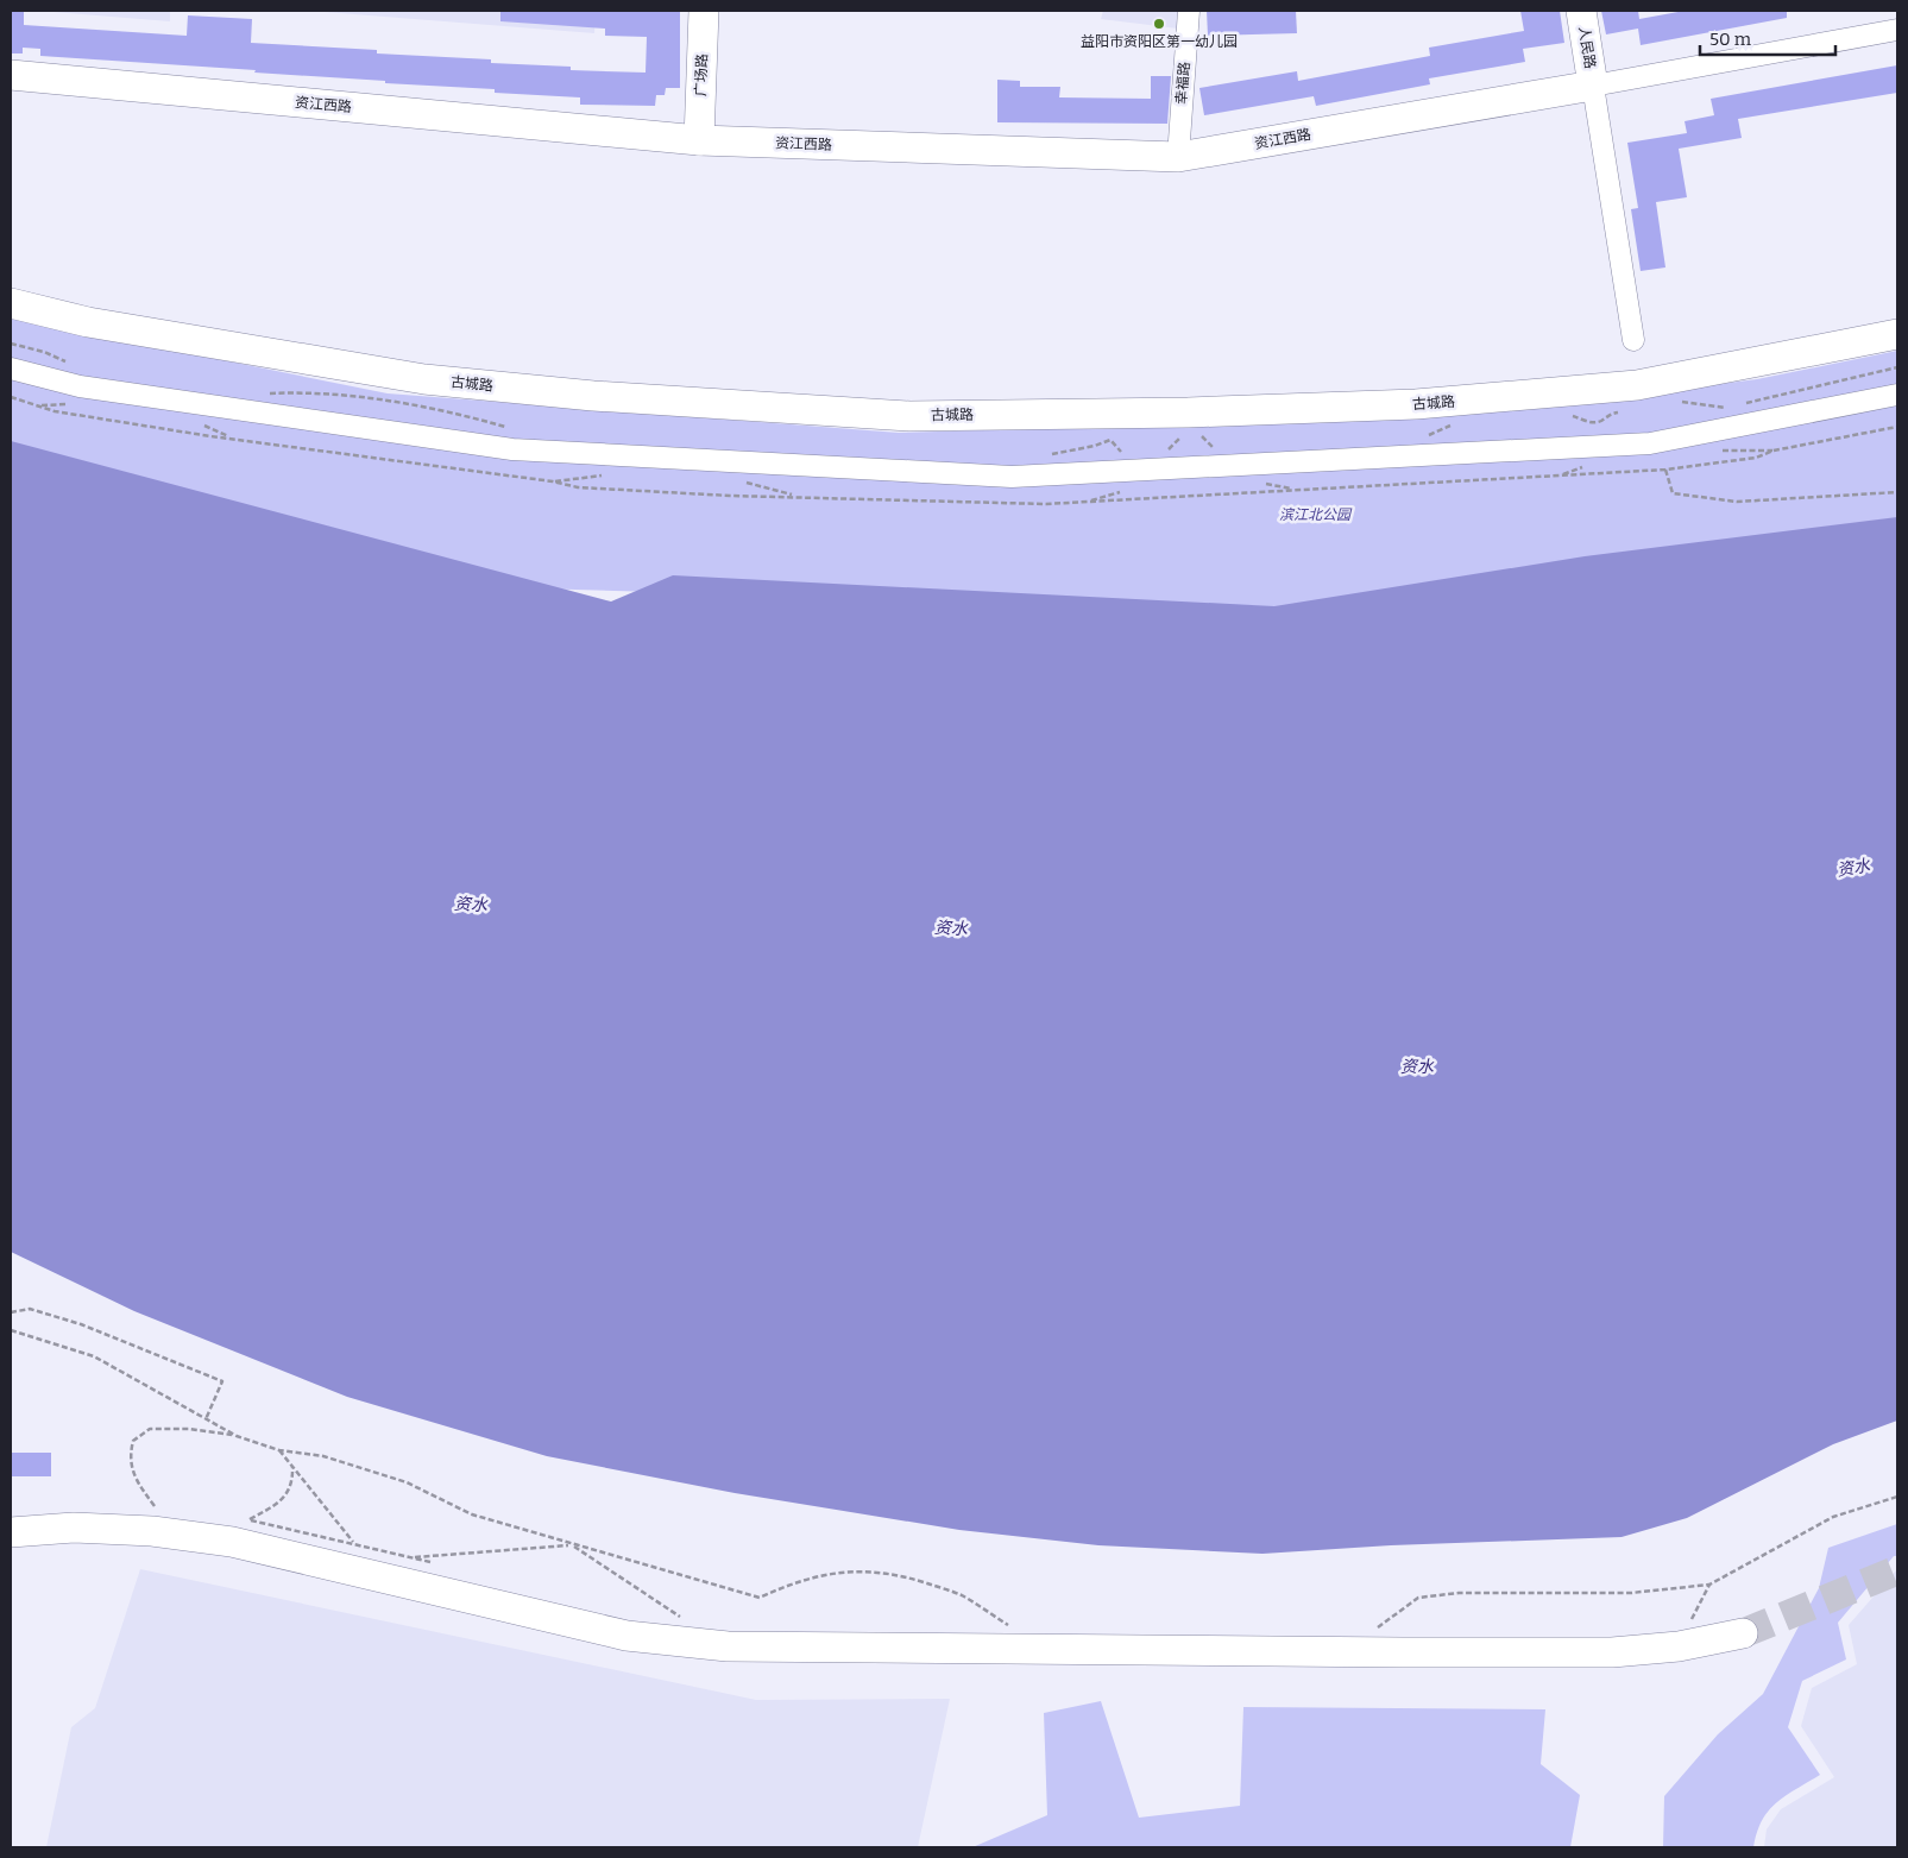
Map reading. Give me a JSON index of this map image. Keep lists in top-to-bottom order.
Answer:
{
  "streets": {
    "street": [
      "人民路",
      "广场路",
      "幸福路",
      "资江西路",
      "古城路"
    ]
  },
  "crossings": [
    ["人民路", "资江西路"],
    ["广场路", "资江西路"],
    ["幸福路", "资江西路"]
  ],
  "water": ["资水"],
  "parks": ["滨江北公园"],
  "places": ["益阳市资阳区第一幼儿园"],
  "scale_bar": "50 m"
}
